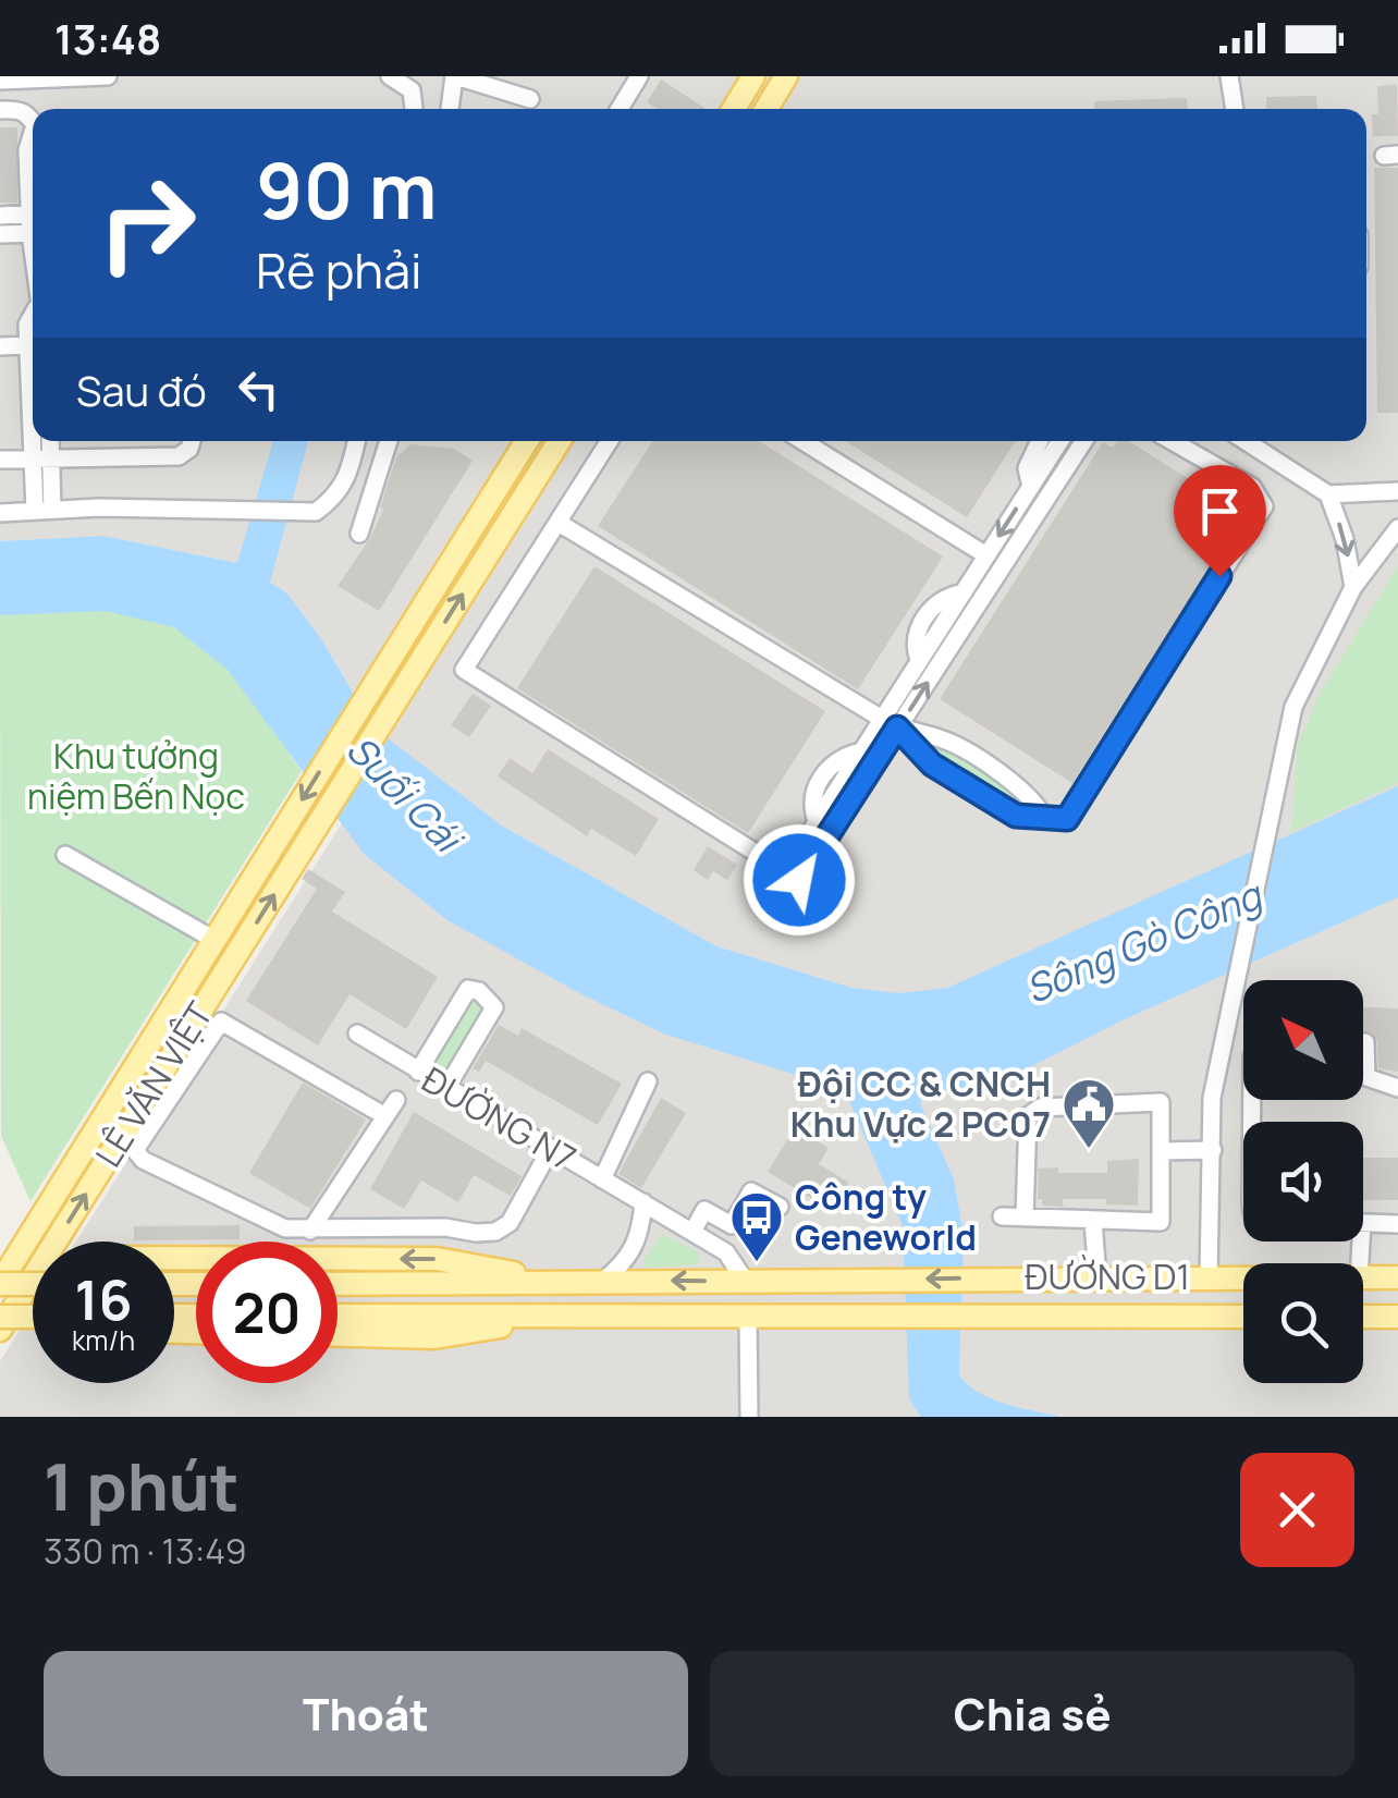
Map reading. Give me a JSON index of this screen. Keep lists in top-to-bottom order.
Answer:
{
  "streets": {
    "main road": ["LÊ VĂN VIỆT", "ĐƯỜNG D1"],
    "street": ["ĐƯỜNG N7"]
  },
  "crossings": [
    ["ĐƯỜNG N7", "ĐƯỜNG D1"]
  ],
  "water": ["Suối Cái", "Sông Gò Công"],
  "parks": ["Khu tưởng niệm Bến Nọc"],
  "places": {
    "public building": ["Đội CC & CNCH Khu Vực 2 PC07"],
    "bus stop": ["Công ty Geneworld"]
  },
  "north": "top left",
  "page": {
    "status": "13:48",
    "turn": ["90 m", "Rẽ phải"],
    "then": "Sau đó",
    "speed": "16 km/h",
    "limit": "20",
    "heading": ["1 phút", "330 m · 13:49"],
    "buttons": ["Thoát", "Chia sẻ"]
  }
}
